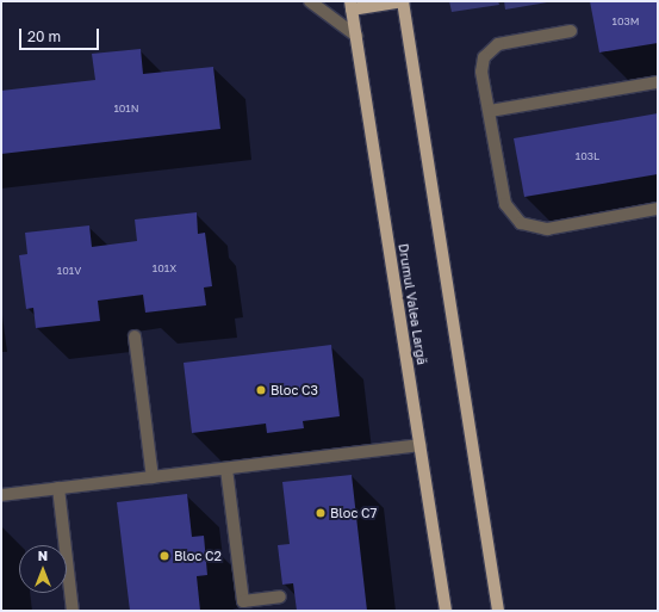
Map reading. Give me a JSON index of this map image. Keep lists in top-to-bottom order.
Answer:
{
  "streets": {
    "main road": ["Drumul Valea Largă"]
  },
  "places": ["Bloc C3", "Bloc C7", "Bloc C2"],
  "house_numbers": [
    "103M",
    "101N",
    "103L",
    "101X",
    "101V"
  ],
  "scale_bar": "20 m",
  "north": "top"
}
